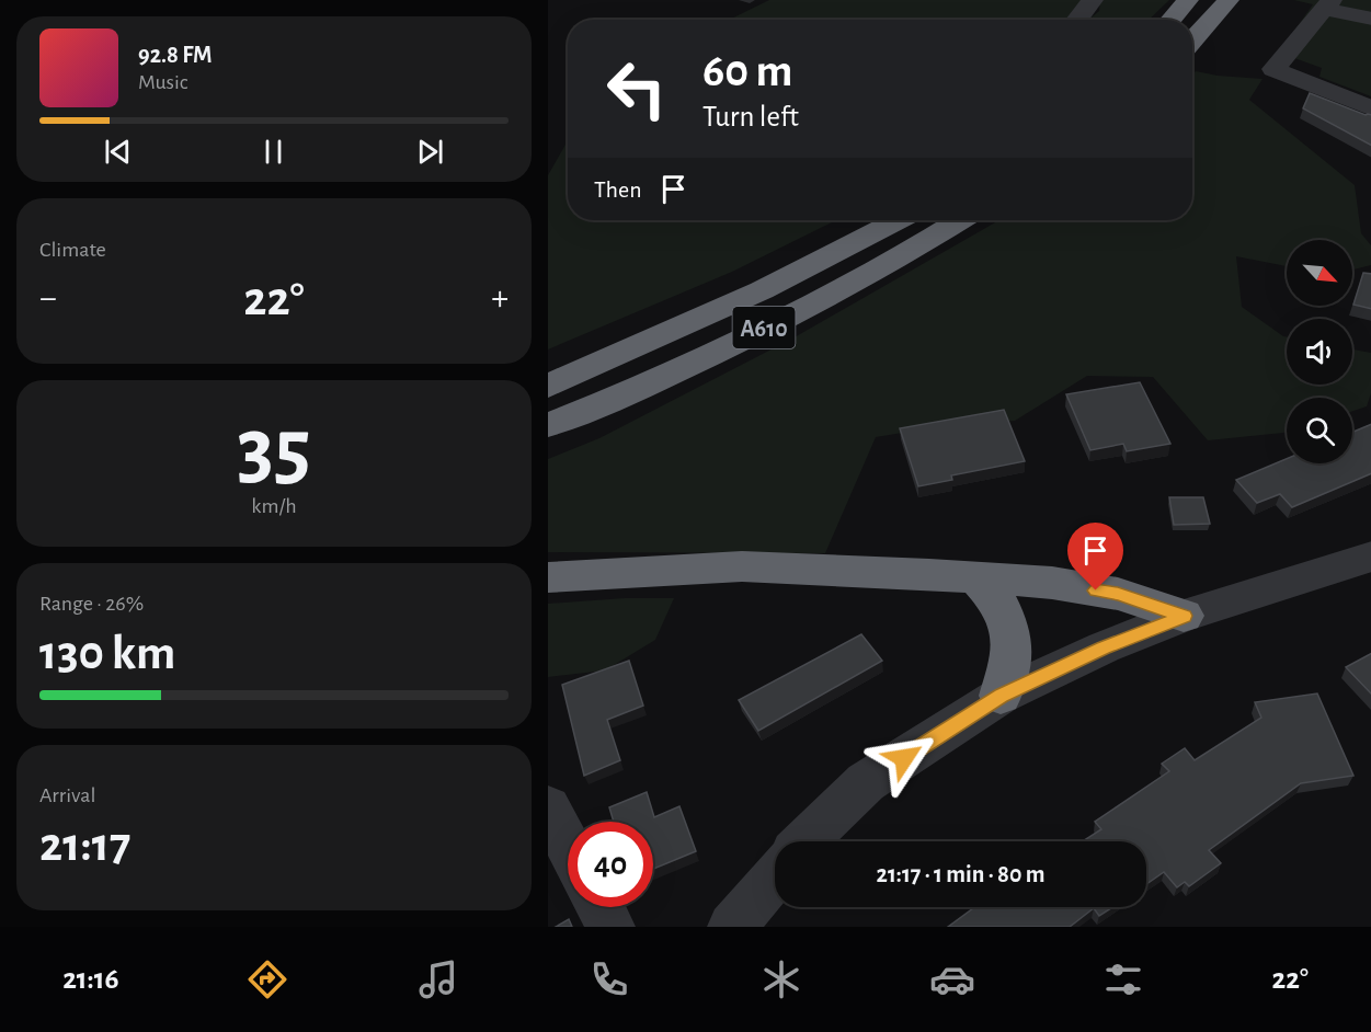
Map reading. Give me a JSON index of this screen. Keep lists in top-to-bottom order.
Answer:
{
  "streets": {
    "highway": ["A610"]
  },
  "north": "bottom right",
  "page": {
    "turn": ["60 m", "Turn left"],
    "song": ["92.8 FM", "Music"],
    "then": "Then",
    "tile": [
      "Climate",
      ["35", "km/h"],
      ["Range · 26%", "130 km"],
      ["Arrival", "21:17"]
    ],
    "heat": ["−", "22°", "+"],
    "limit": "40",
    "trip": "21:17 · 1 min · 80 m",
    "tabs": ["21:16", "22°"]
  }
}
